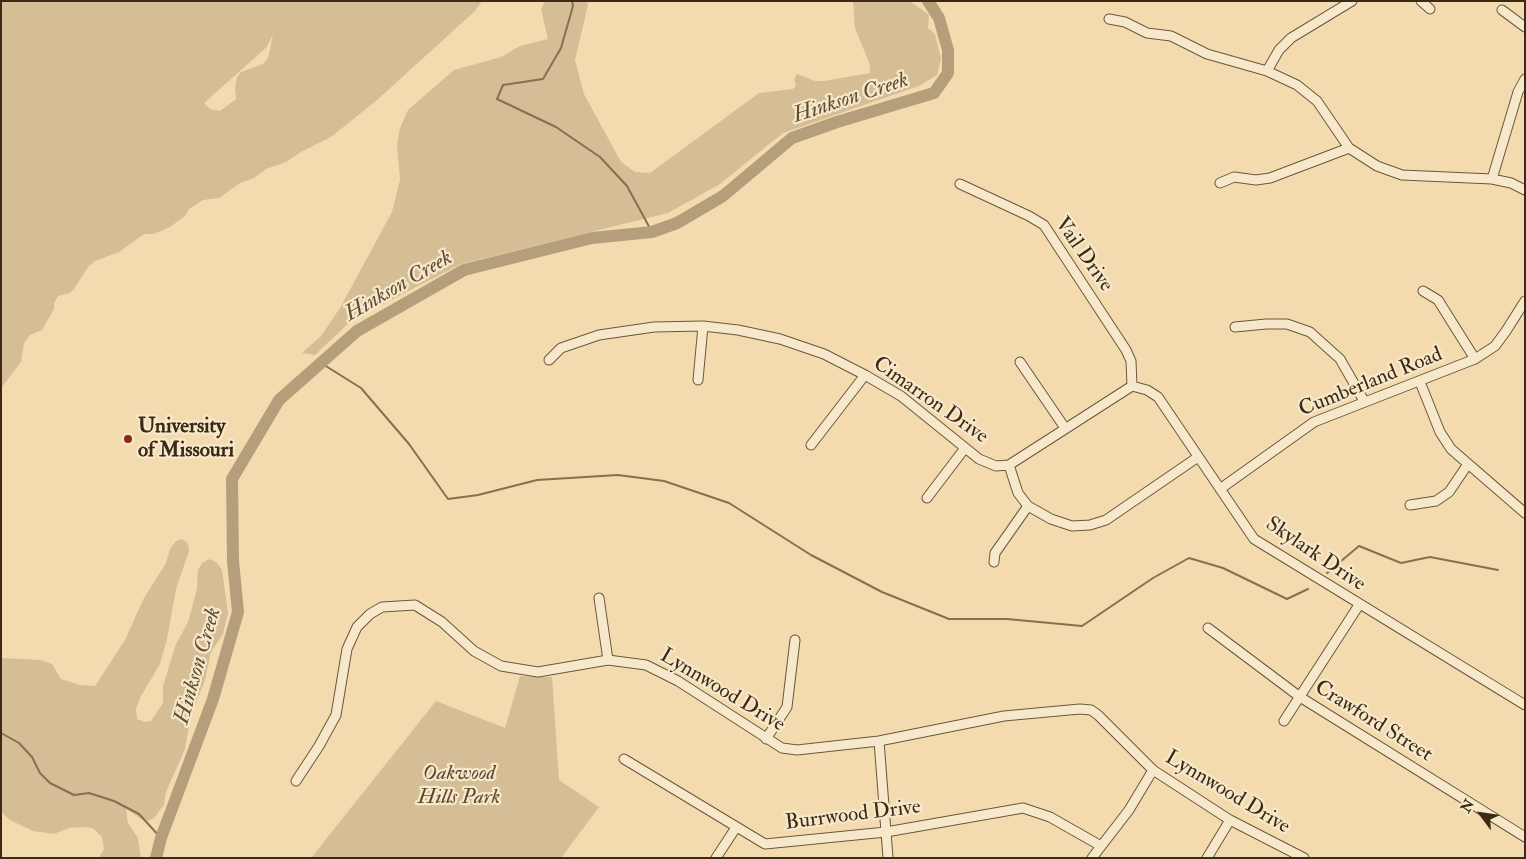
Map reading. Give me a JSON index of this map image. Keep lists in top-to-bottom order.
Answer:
{
  "streets": {
    "street": [
      "Vail Drive",
      "Cumberland Road",
      "Cimarron Drive",
      "Skylark Drive",
      "Lynnwood Drive",
      "Crawford Street",
      "Burrwood Drive"
    ]
  },
  "crossings": [
    ["Vail Drive", "Skylark Drive"],
    ["Cumberland Road", "Skylark Drive"]
  ],
  "water": ["Hinkson Creek"],
  "parks": ["Oakwood Hills Park"],
  "places": ["University of Missouri"],
  "north": "top left"
}
